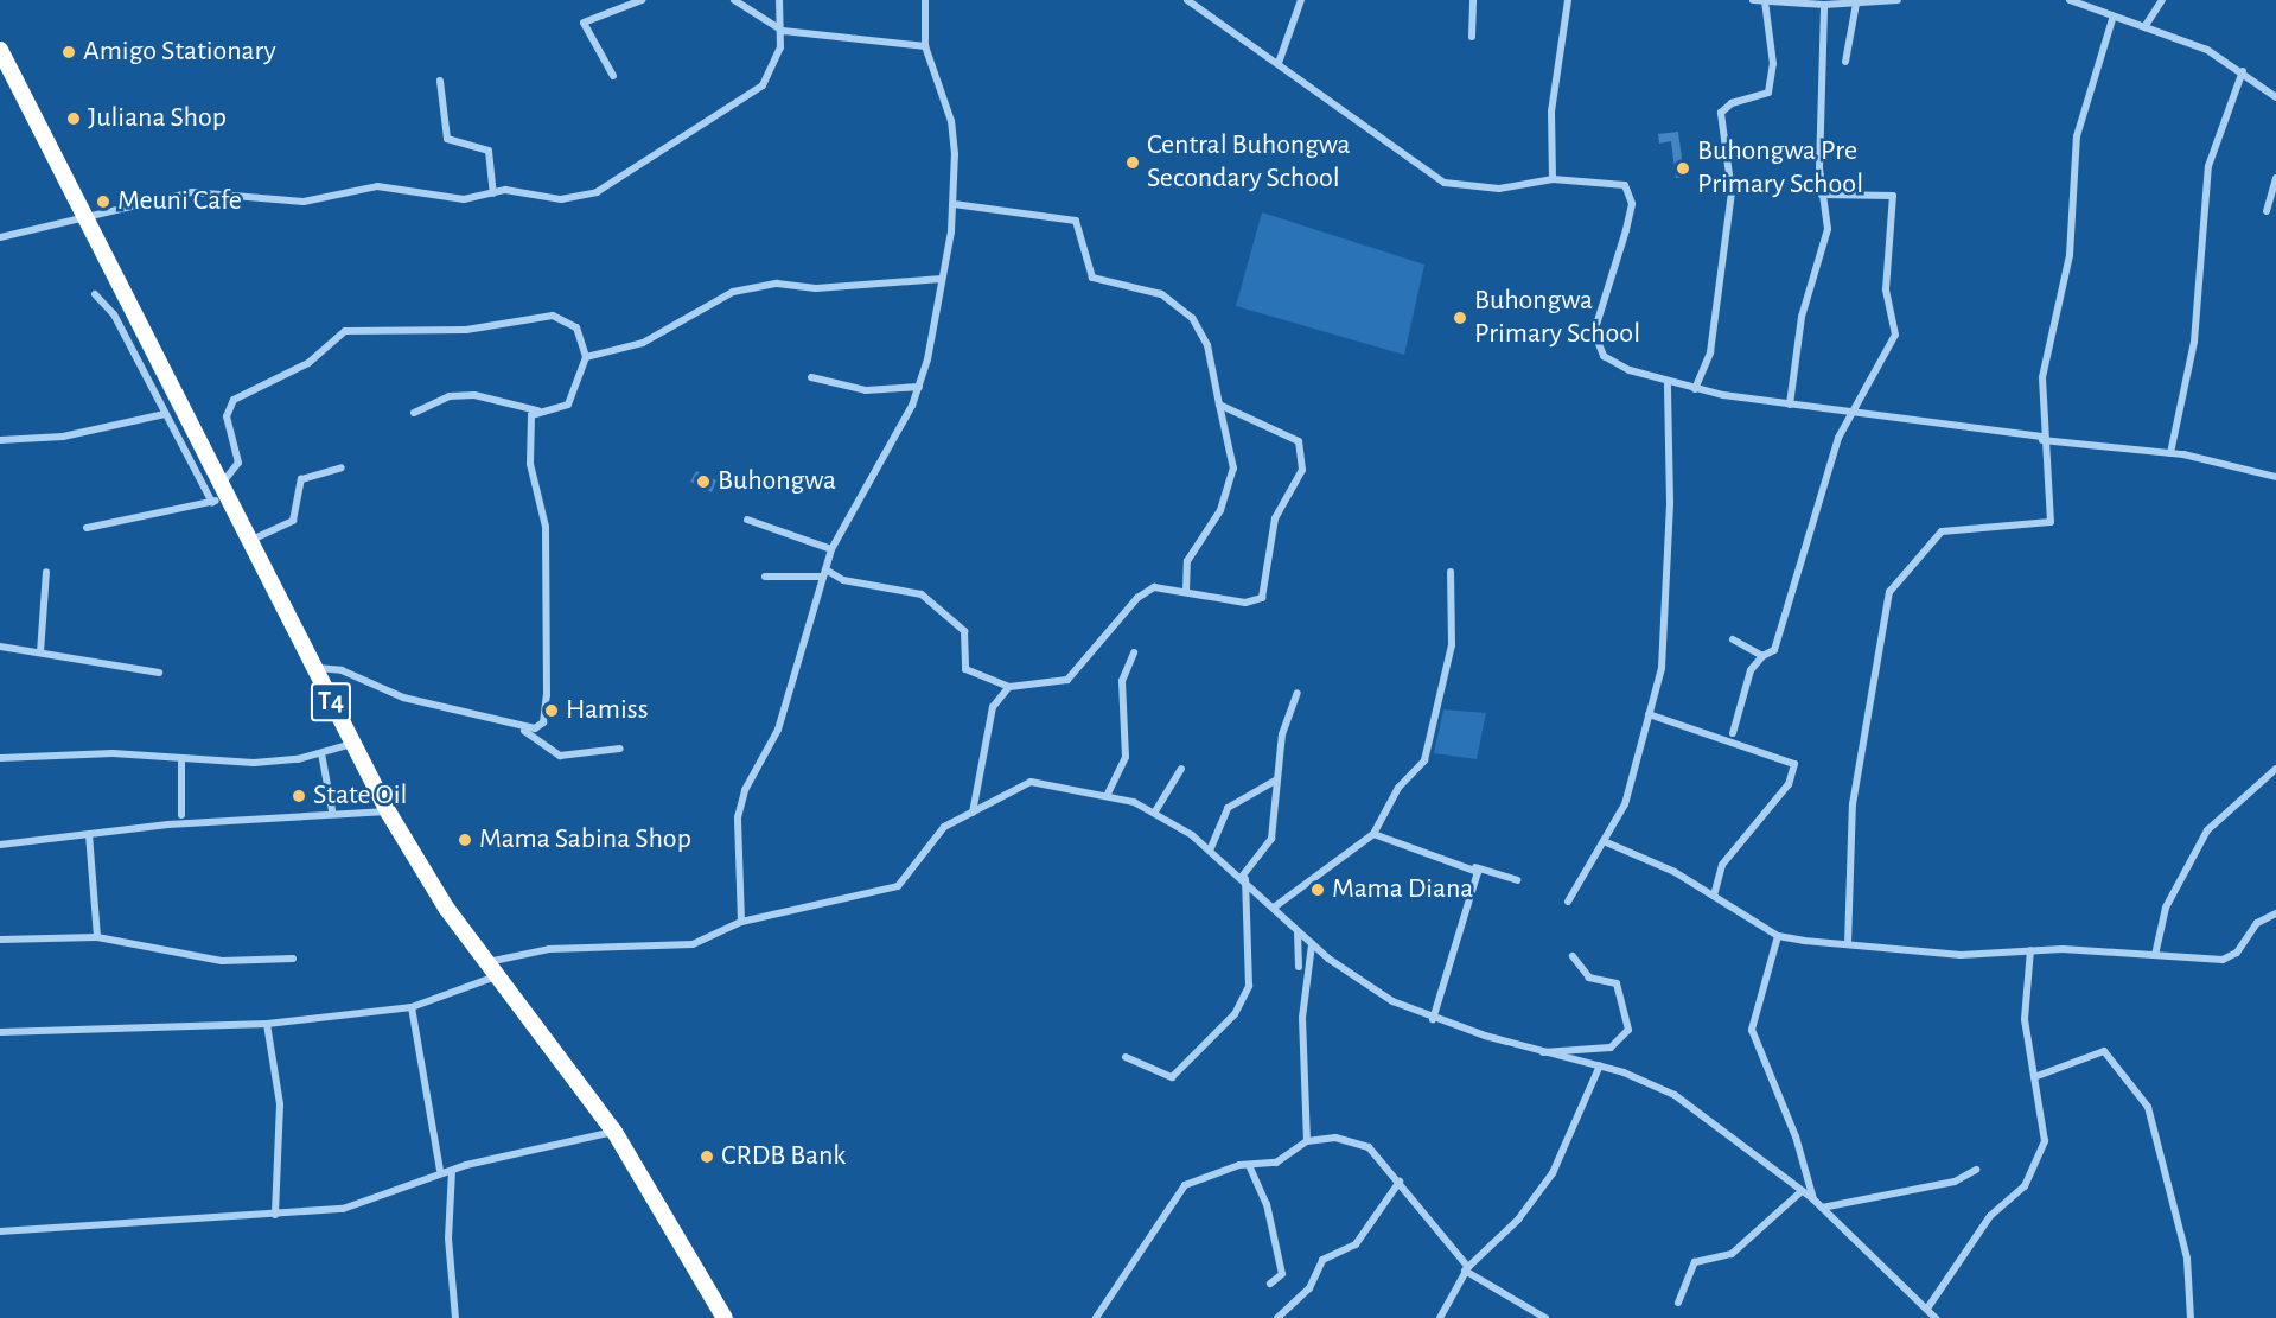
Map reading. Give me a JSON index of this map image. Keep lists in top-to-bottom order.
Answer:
{
  "streets": {
    "highway": ["T4"]
  },
  "places": [
    "Amigo Stationary",
    "Juliana Shop",
    "Central Buhongwa Secondary School",
    "Buhongwa Pre Primary School",
    "Meuni Cafe",
    "Buhongwa Primary School",
    "Buhongwa",
    "Hamiss",
    "State Oil",
    "Mama Sabina Shop",
    "Mama Diana",
    "CRDB Bank"
  ]
}
